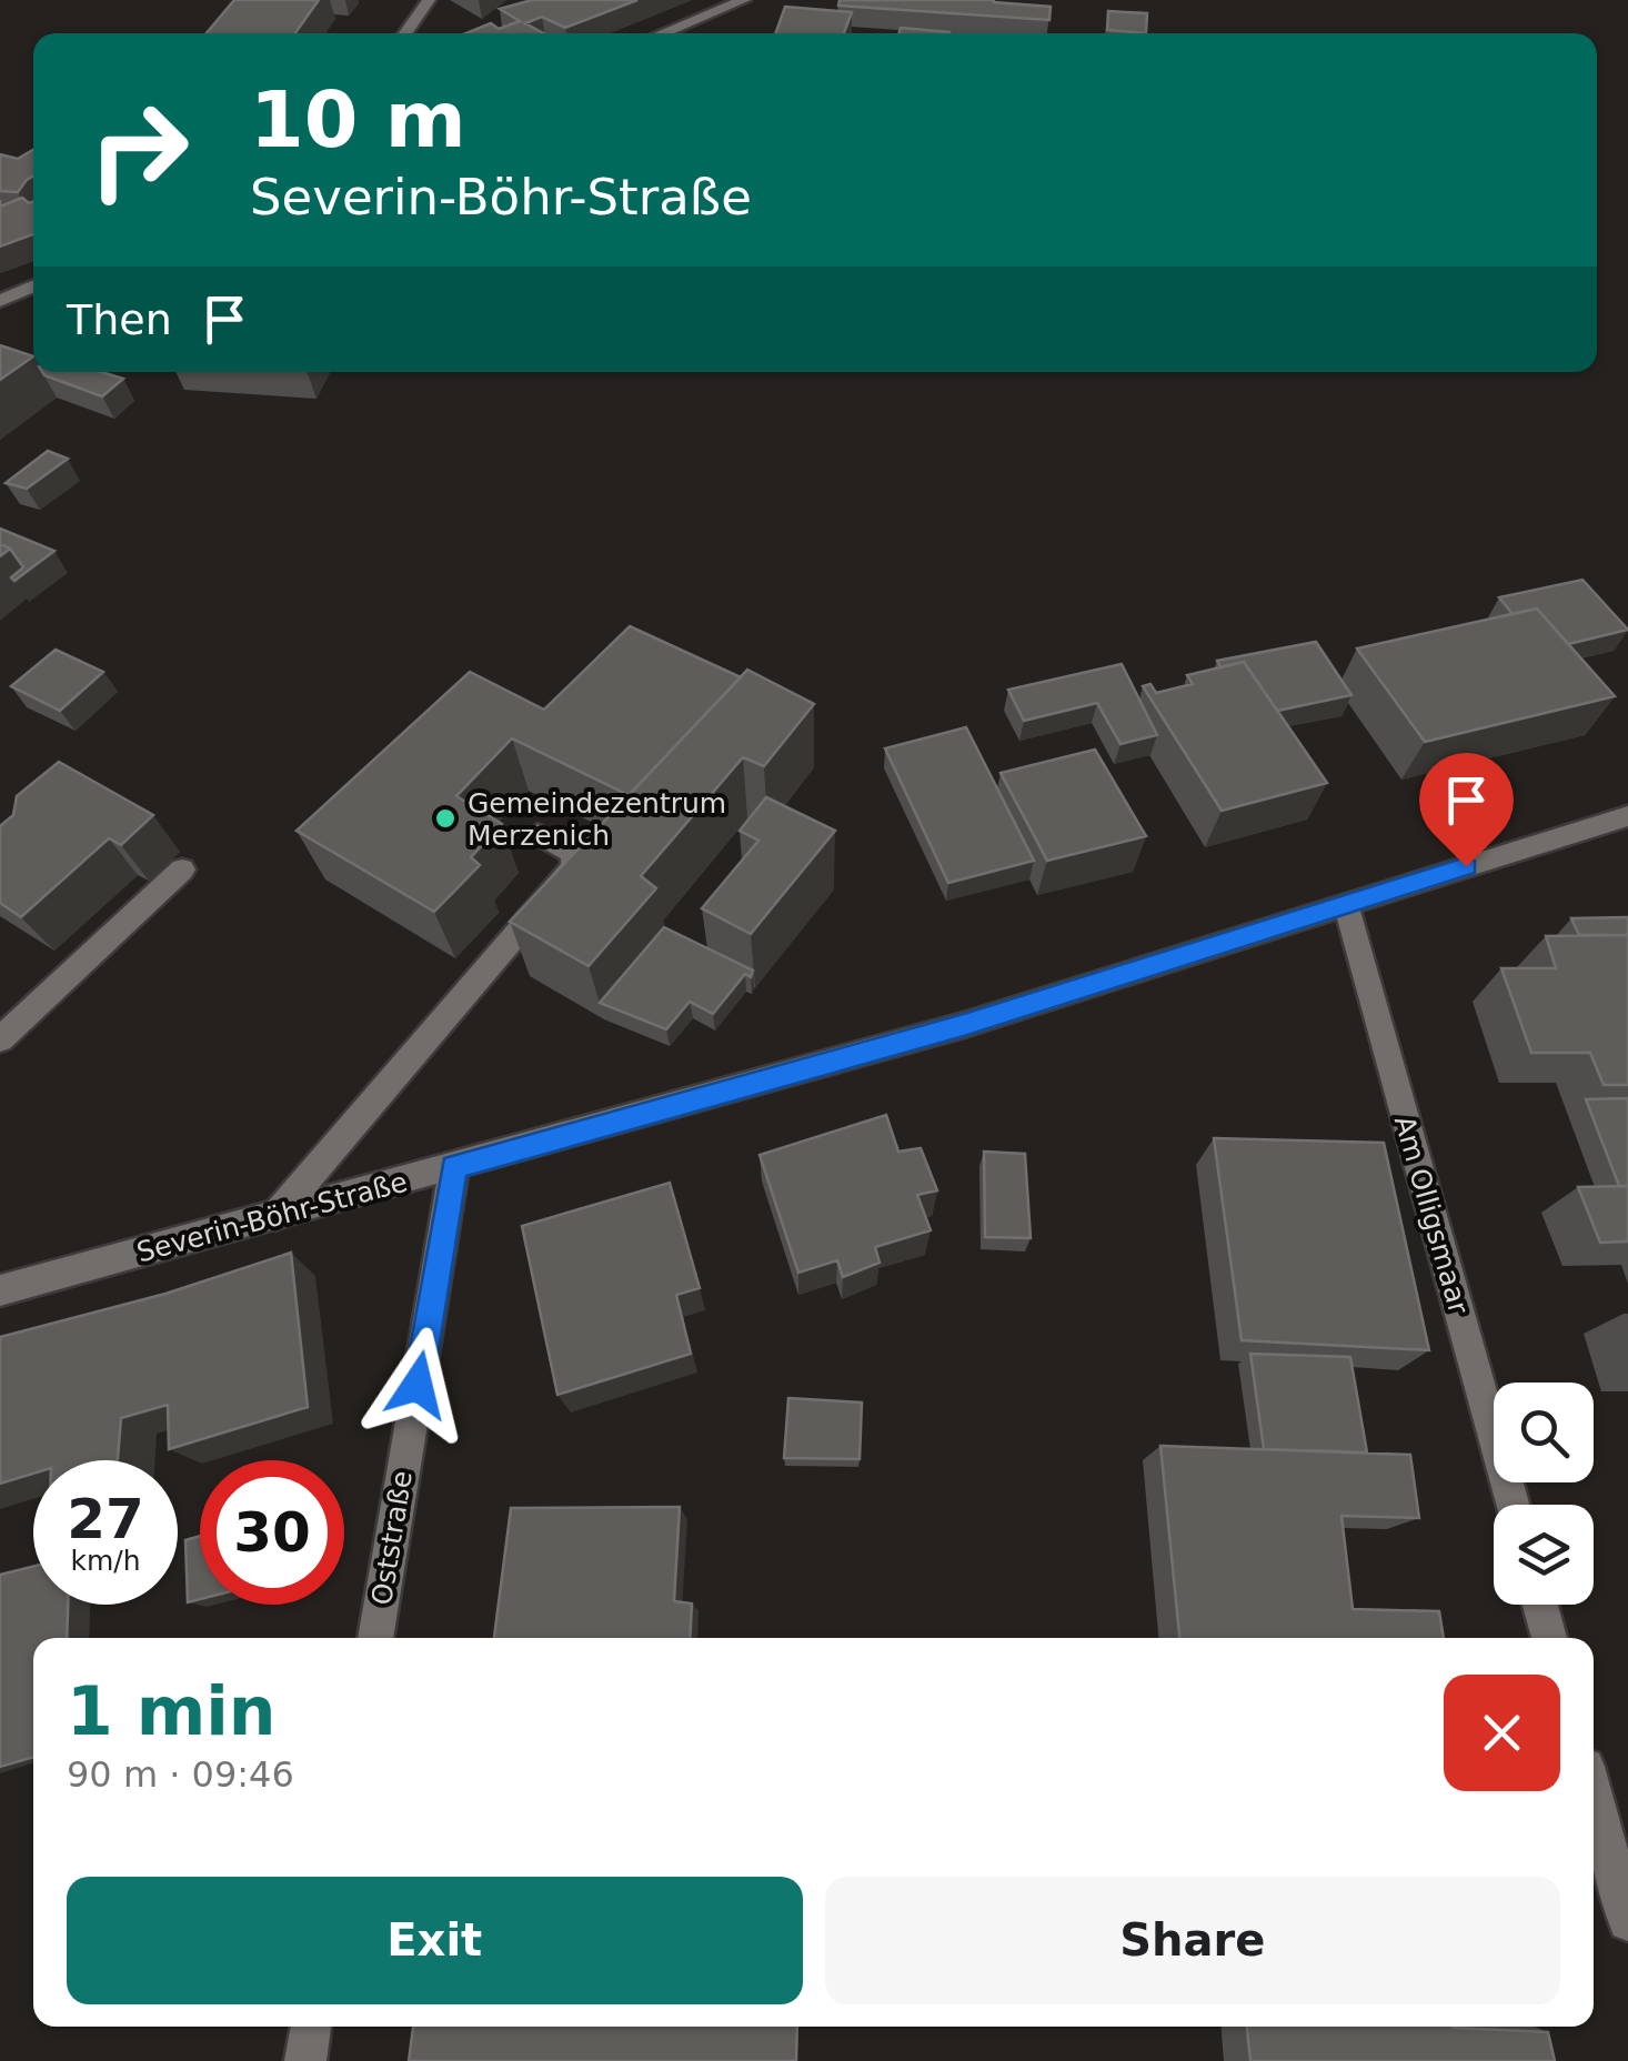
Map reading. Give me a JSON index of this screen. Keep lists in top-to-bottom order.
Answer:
{
  "streets": {
    "street": ["Am Olligsmaar", "Severin-Böhr-Straße", "Oststraße"]
  },
  "crossings": [
    ["Am Olligsmaar", "Severin-Böhr-Straße"],
    ["Severin-Böhr-Straße", "Oststraße"]
  ],
  "places": ["Gemeindezentrum Merzenich"],
  "page": {
    "turn": ["10 m", "Severin-Böhr-Straße"],
    "then": "Then",
    "speed": "27 km/h",
    "limit": "30",
    "heading": ["1 min", "90 m · 09:46"],
    "buttons": ["Exit", "Share"]
  }
}
